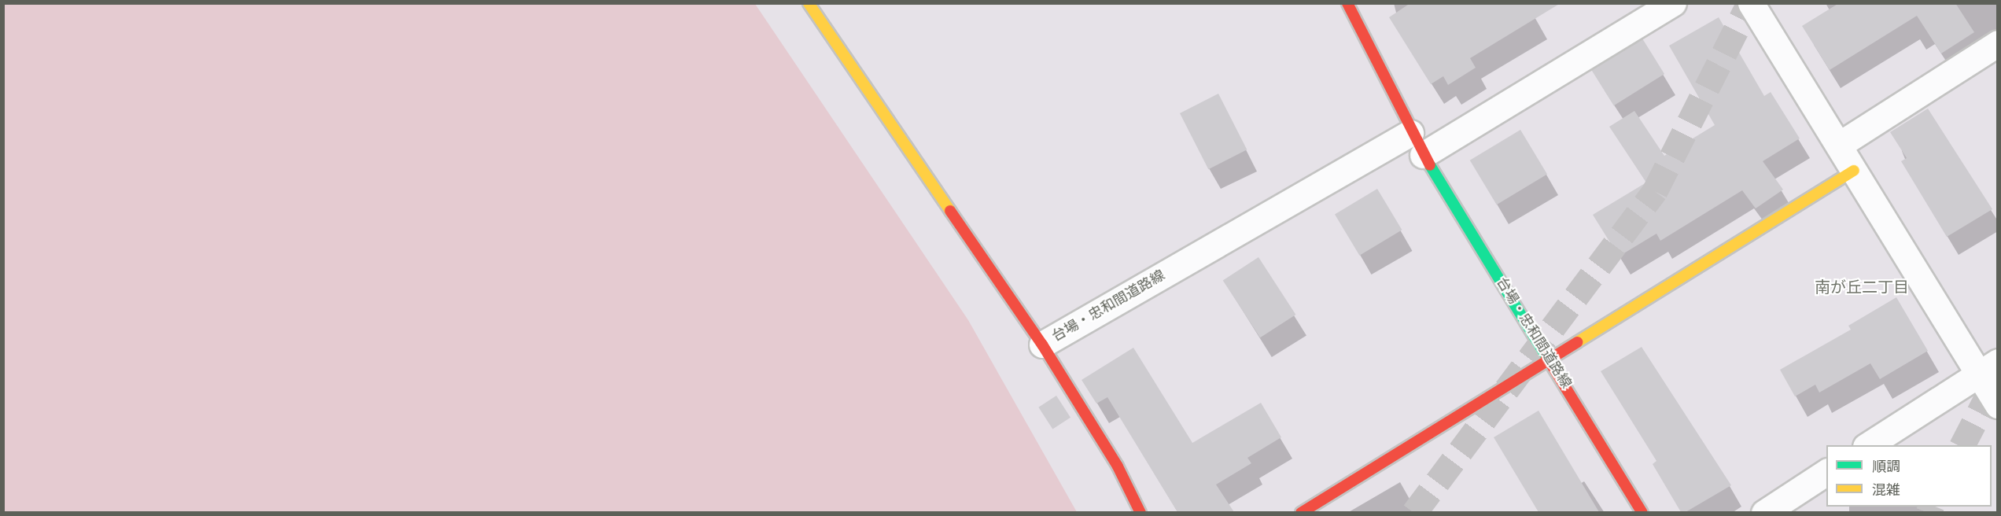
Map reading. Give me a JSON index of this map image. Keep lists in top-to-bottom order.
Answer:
{
  "streets": {
    "street": ["台場・忠和間道路線"]
  },
  "districts": ["南が丘二丁目"],
  "legend": ["順調", "混雑"]
}
